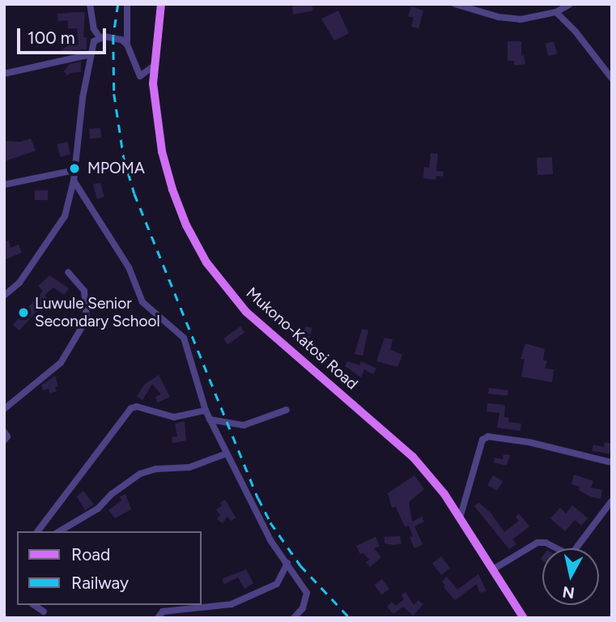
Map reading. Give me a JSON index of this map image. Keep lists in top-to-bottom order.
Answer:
{
  "streets": {
    "main road": ["Mukono-Katosi Road"]
  },
  "places": ["MPOMA", "Luwule Senior Secondary School"],
  "legend": ["Road", "Railway"],
  "scale_bar": "100 m",
  "north": "bottom"
}
